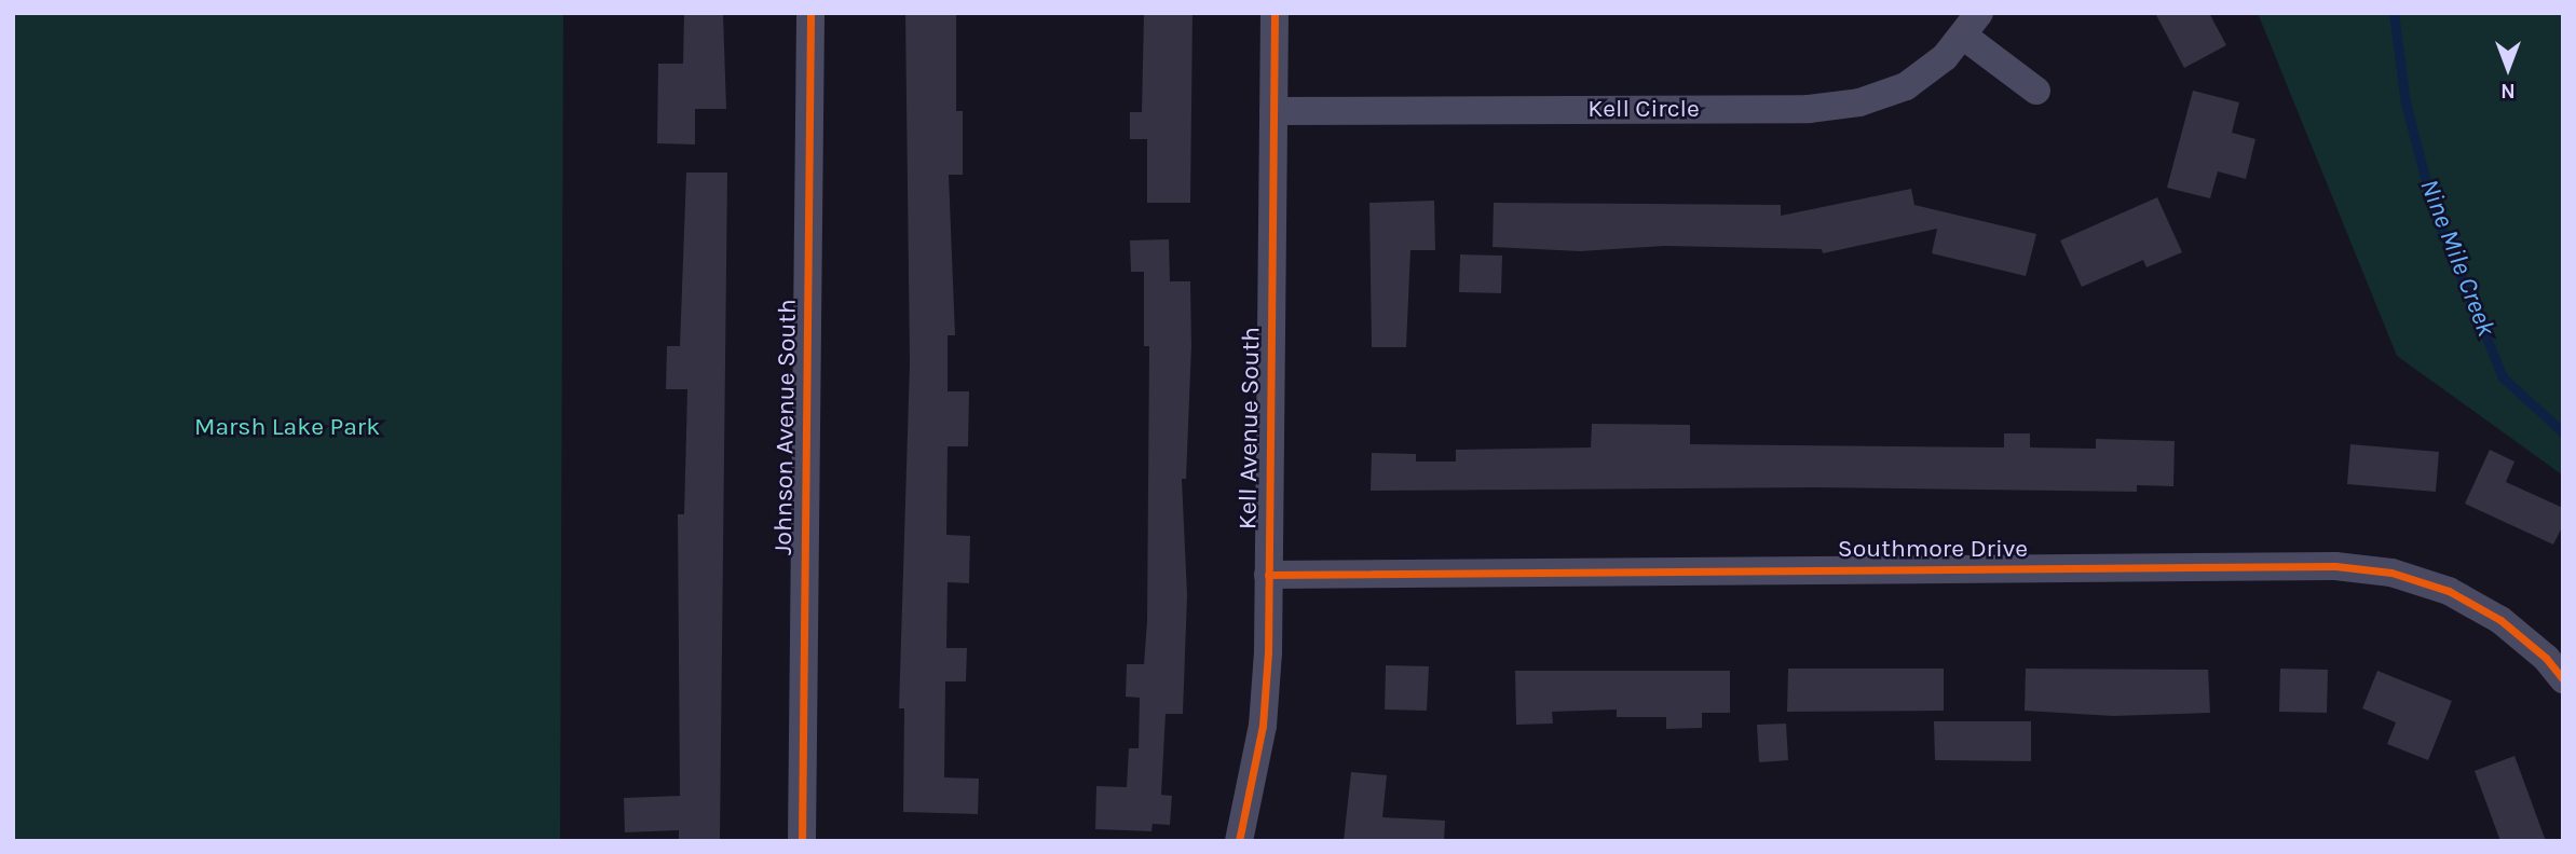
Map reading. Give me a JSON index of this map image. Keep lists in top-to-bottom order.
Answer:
{
  "streets": {
    "street": [
      "Kell Circle",
      "Johnson Avenue South",
      "Kell Avenue South",
      "Southmore Drive"
    ]
  },
  "crossings": [
    ["Kell Circle", "Kell Avenue South"],
    ["Kell Avenue South", "Southmore Drive"]
  ],
  "water": ["Nine Mile Creek"],
  "parks": ["Marsh Lake Park"],
  "north": "bottom"
}
